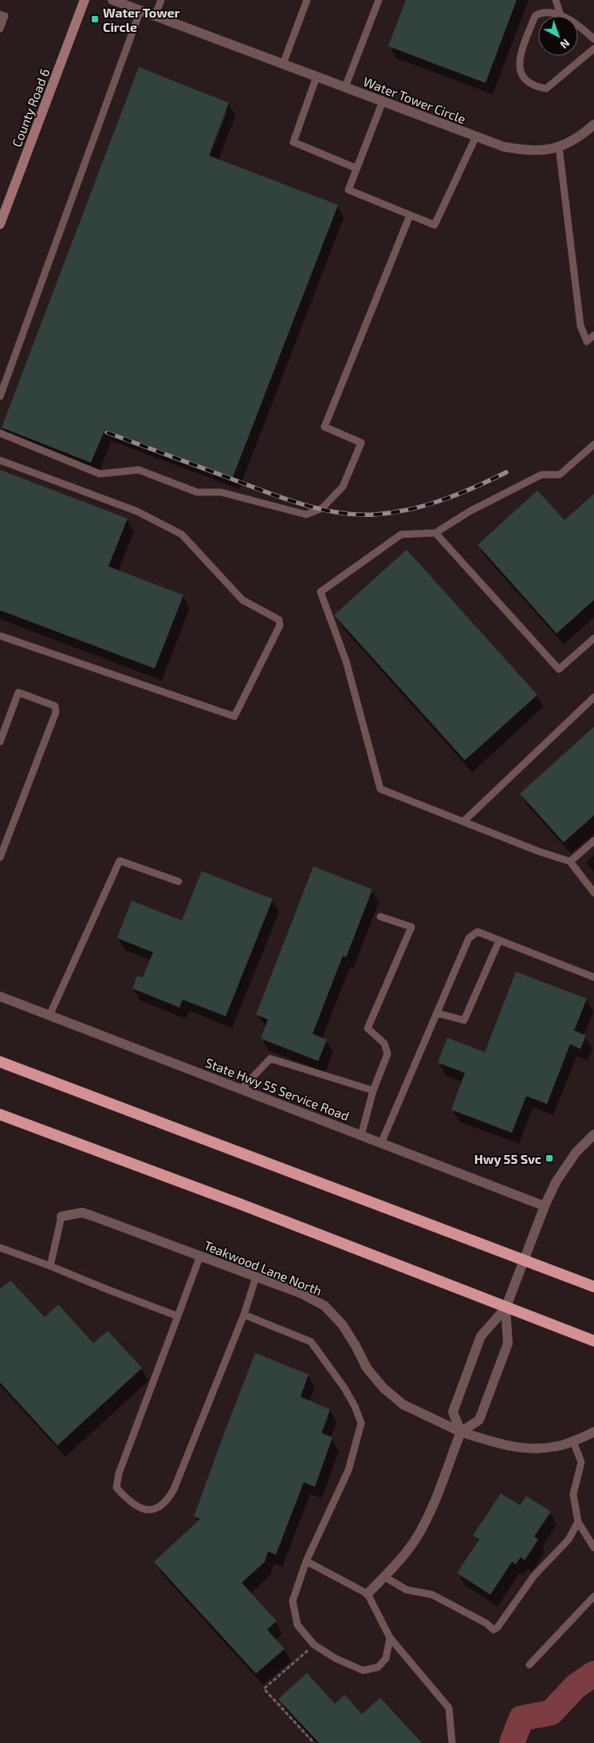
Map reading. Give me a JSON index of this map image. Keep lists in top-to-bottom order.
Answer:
{
  "streets": {
    "main road": ["County Road 6"],
    "street": ["Water Tower Circle", "State Hwy 55 Service Road", "Teakwood Lane North"]
  },
  "places": {
    "transit": ["Water Tower Circle", "Hwy 55 Svc"]
  },
  "north": "bottom right"
}
